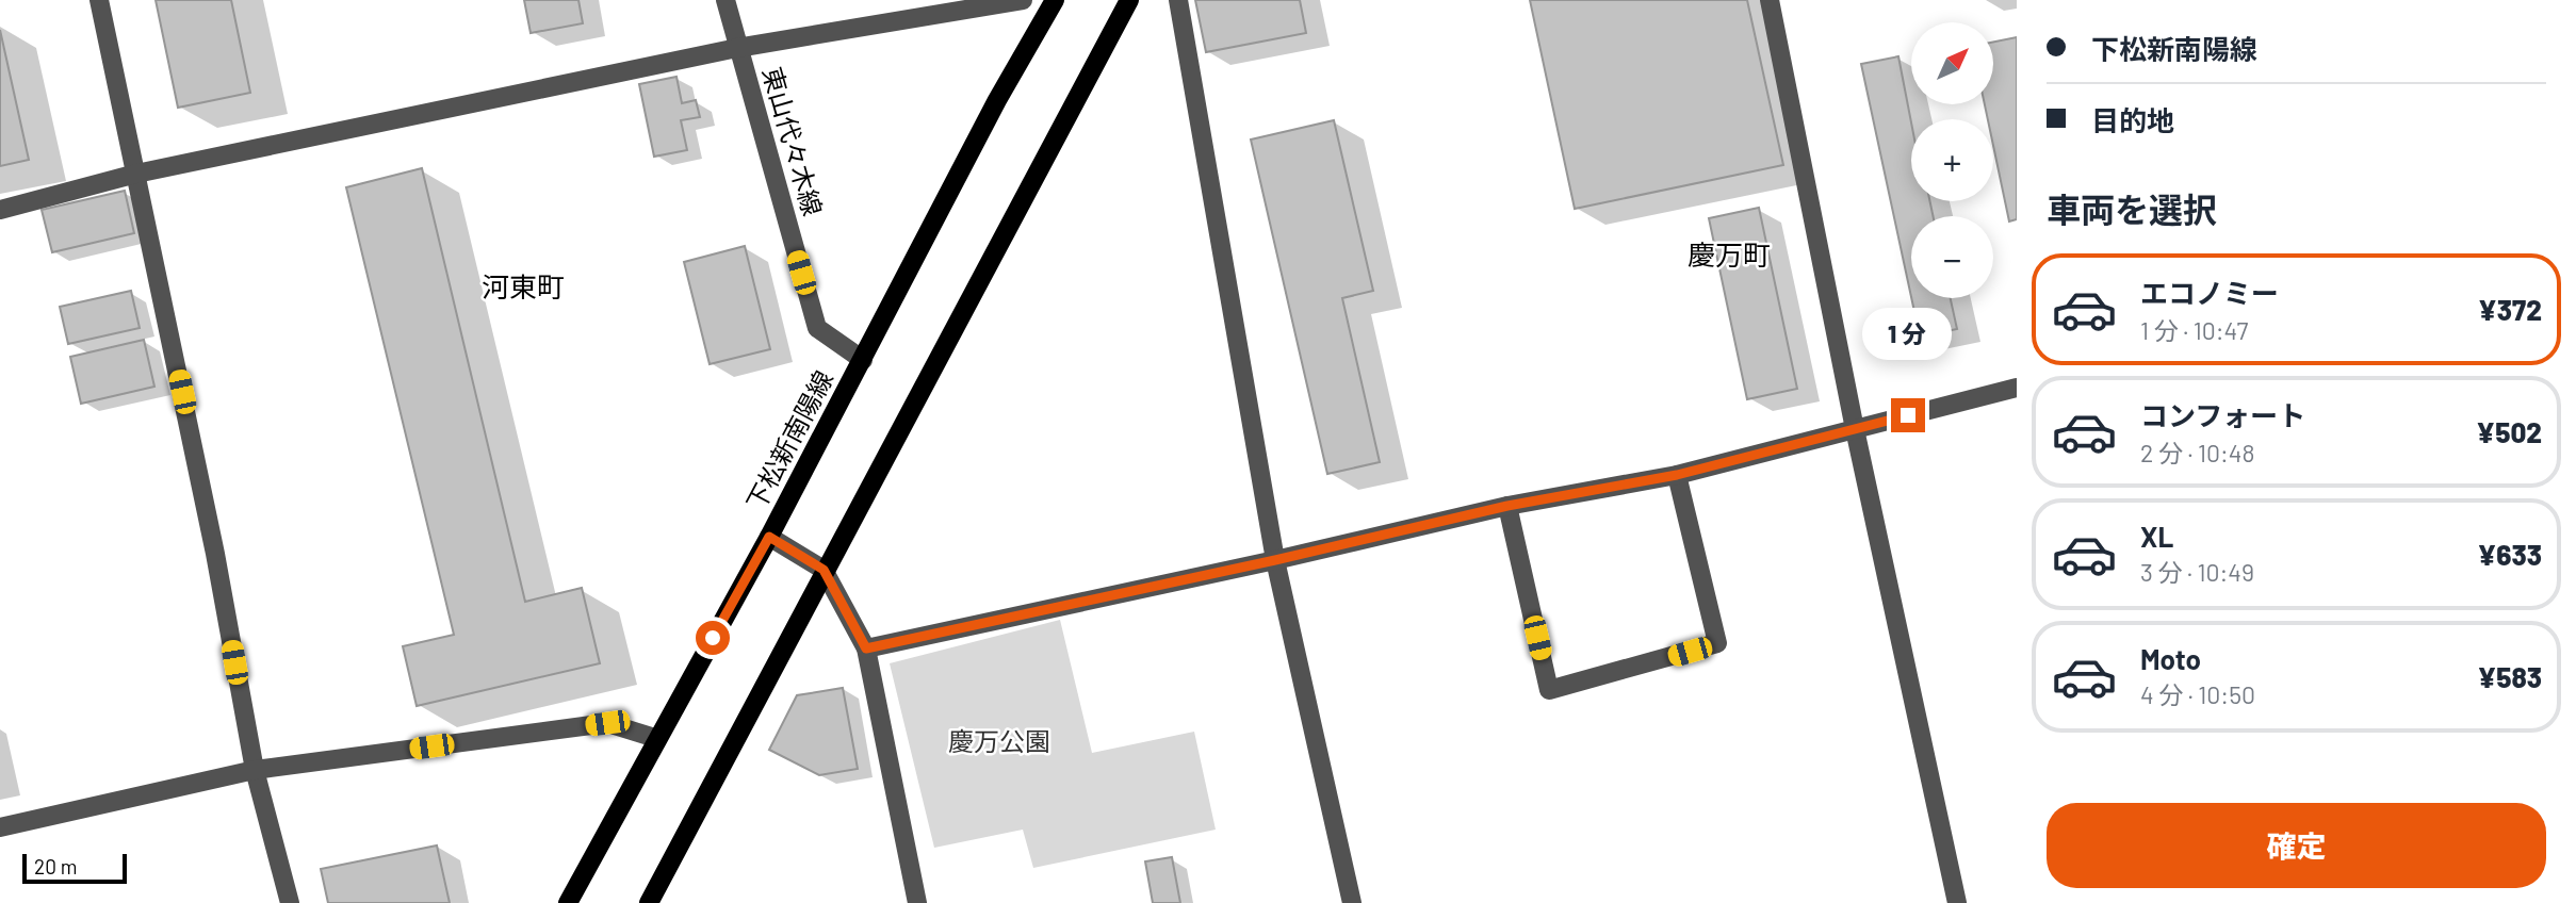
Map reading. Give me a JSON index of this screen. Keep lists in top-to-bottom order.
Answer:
{
  "streets": {
    "main road": ["下松新南陽線"],
    "street": ["東山代々木線"]
  },
  "crossings": [
    ["東山代々木線", "下松新南陽線"]
  ],
  "districts": ["慶万町", "河東町"],
  "parks": ["慶万公園"],
  "scale_bar": "20 m",
  "north": "top right",
  "page": {
    "banner": ["下松新南陽線", "目的地"],
    "map_buttons": ["+", "−"],
    "heading": "車両を選択",
    "list": [
      {
        "name": "エコノミー",
        "note": "1 分 · 10:47",
        "value": "¥372"
      },
      {
        "name": "コンフォート",
        "note": "2 分 · 10:48",
        "value": "¥502"
      },
      {
        "name": "XL",
        "note": "3 分 · 10:49",
        "value": "¥633"
      },
      {
        "name": "Moto",
        "note": "4 分 · 10:50",
        "value": "¥583"
      }
    ],
    "bubble": "1 分",
    "buttons": "確定",
    "scale": "20 m"
  }
}
